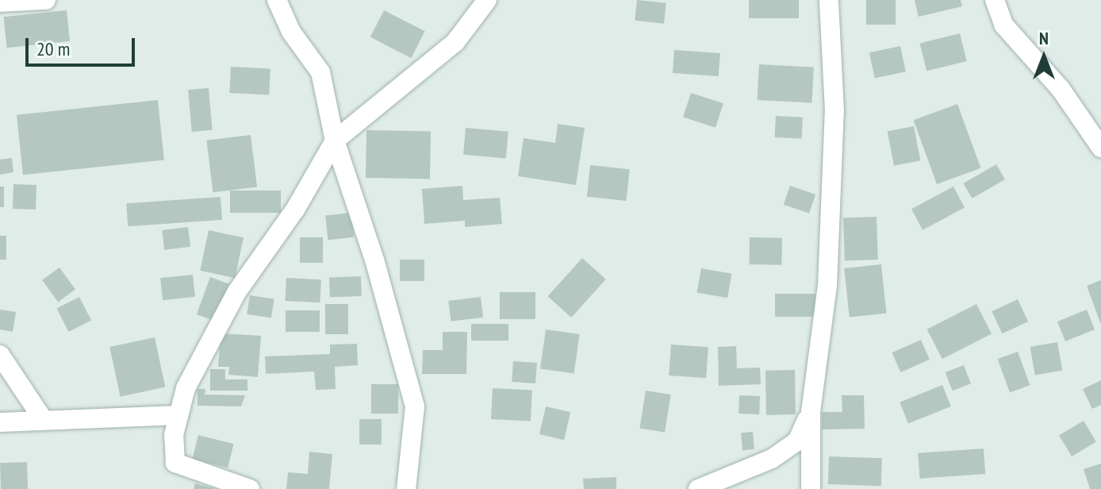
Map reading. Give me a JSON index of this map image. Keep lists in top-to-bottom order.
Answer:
{
  "scale_bar": "20 m",
  "north": "top"
}
